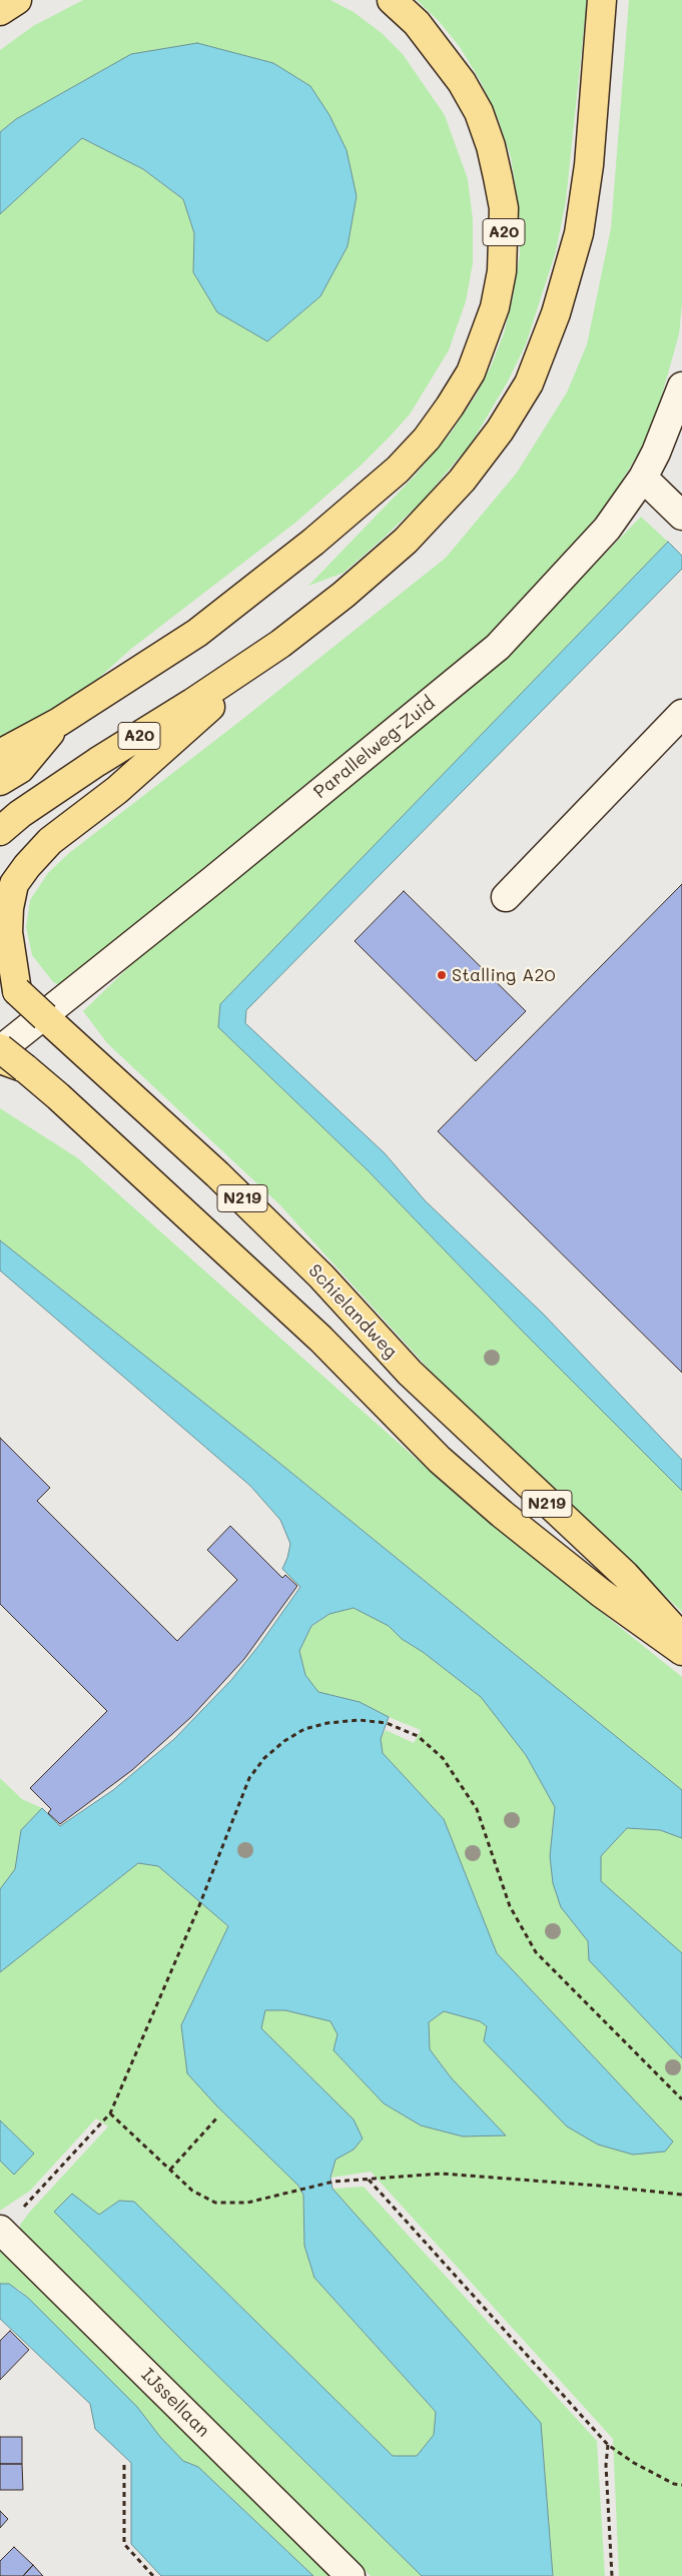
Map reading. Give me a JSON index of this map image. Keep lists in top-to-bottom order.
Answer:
{
  "streets": {
    "main road": ["A20", "N219", "Schielandweg"],
    "street": ["Parallelweg-Zuid", "IJssellaan"]
  },
  "crossings": [
    ["A20", "Schielandweg"],
    ["Parallelweg-Zuid", "N219"]
  ],
  "places": ["Stalling A20"]
}
